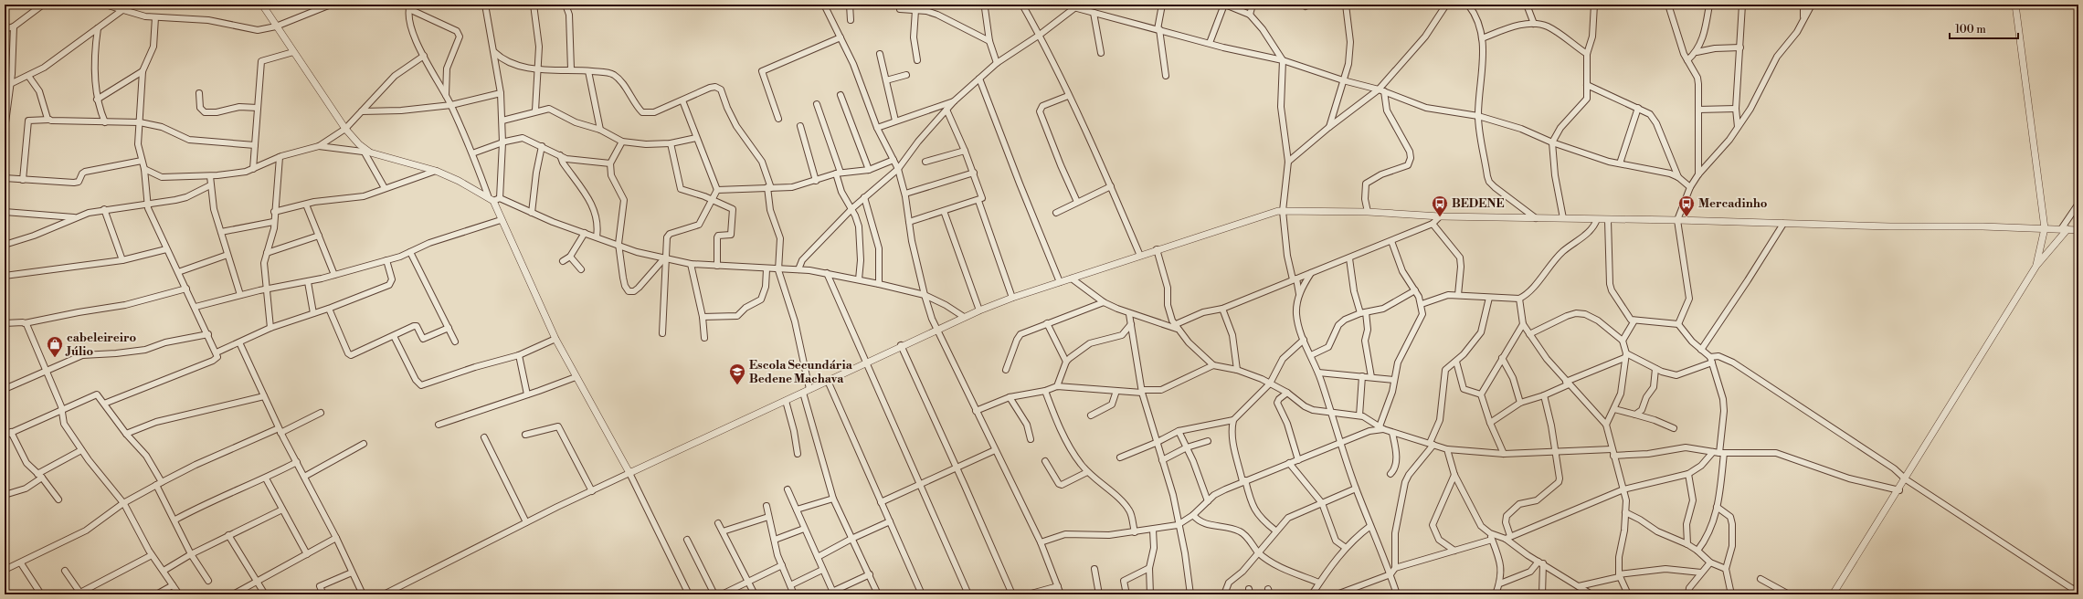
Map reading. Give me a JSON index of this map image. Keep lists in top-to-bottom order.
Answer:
{
  "places": {
    "bus stop": ["BEDENE", "Mercadinho"],
    "shop": ["cabeleireiro Júlio"],
    "school or university": ["Escola Secundária Bedene Machava"]
  },
  "scale_bar": "100 m"
}
